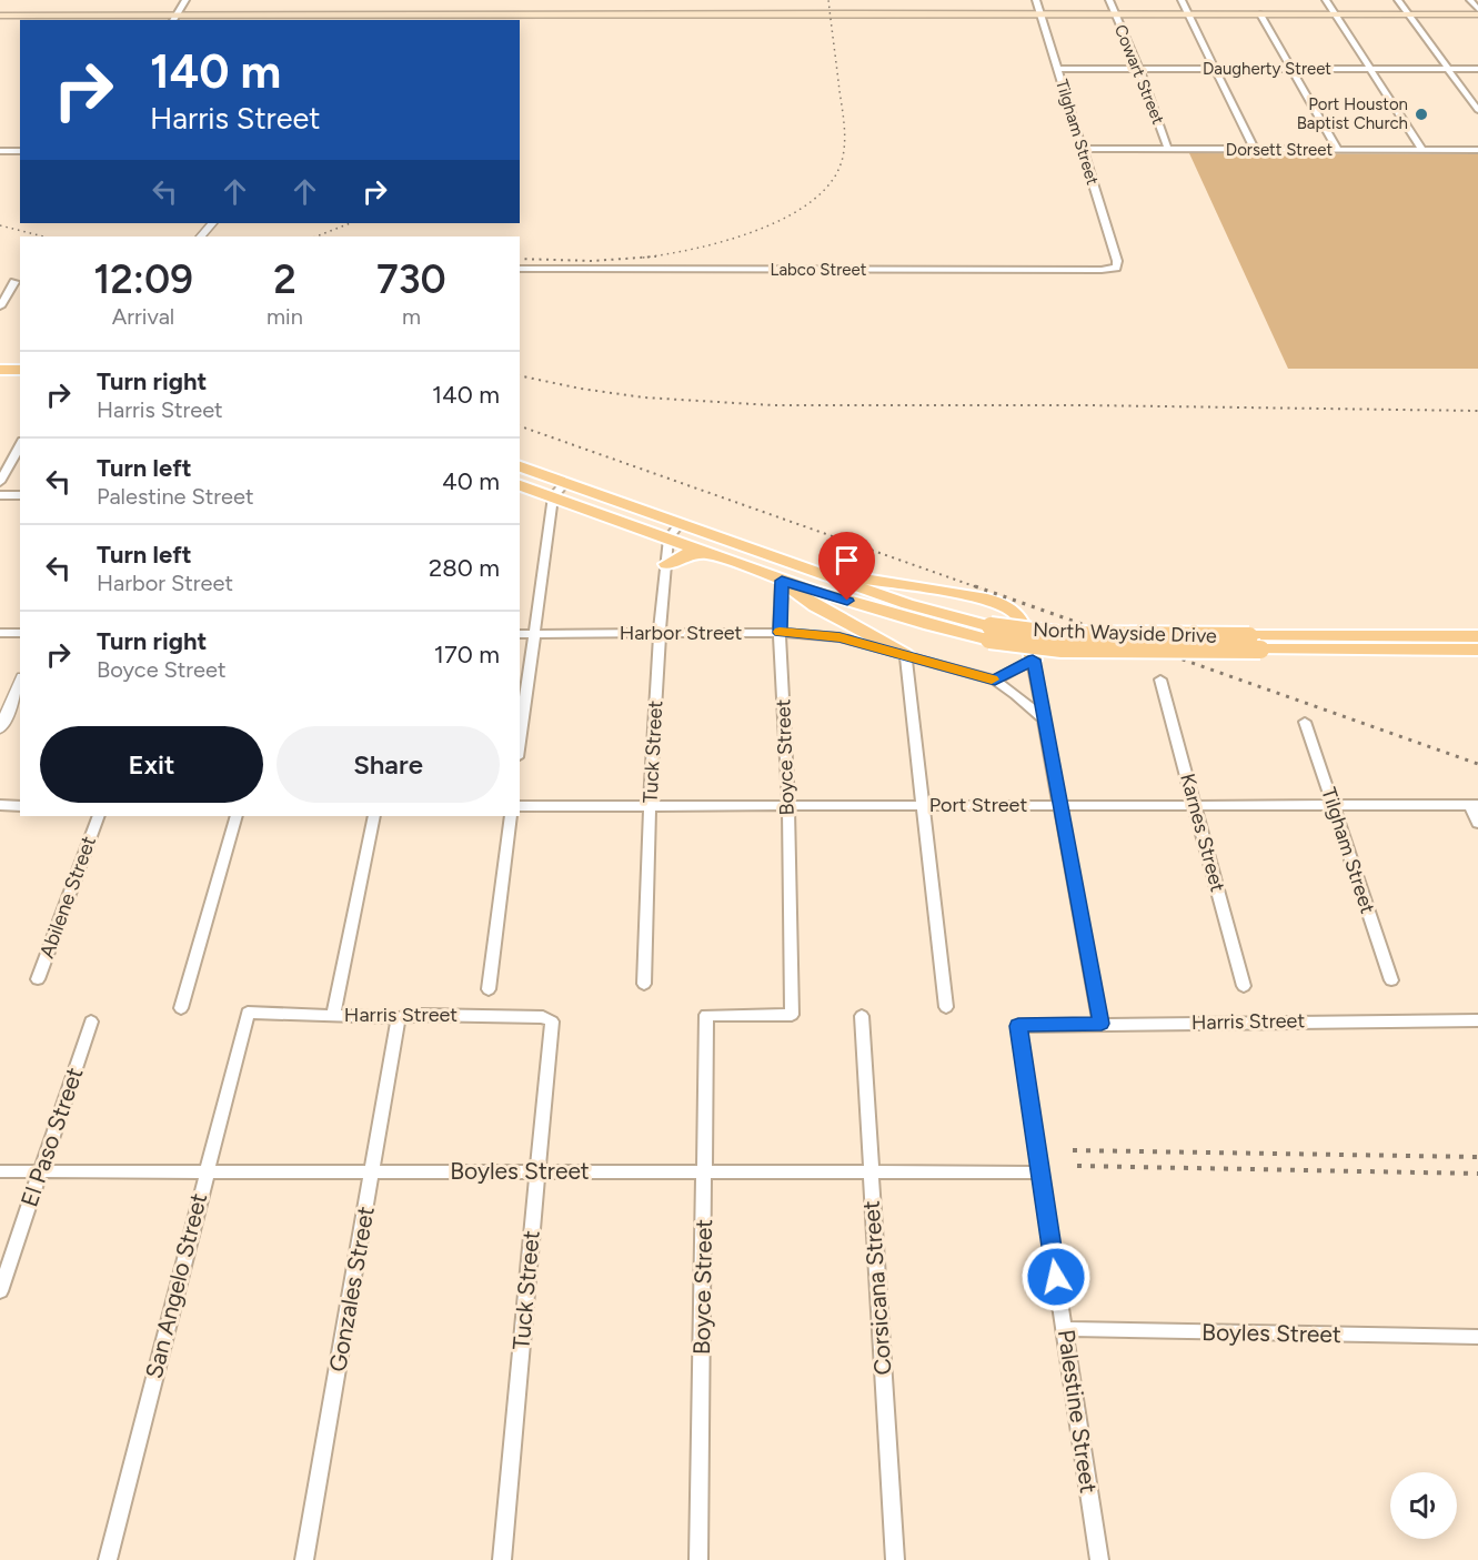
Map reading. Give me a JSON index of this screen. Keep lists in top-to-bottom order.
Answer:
{
  "streets": {
    "main road": ["North Wayside Drive"],
    "street": [
      "Daugherty Street",
      "Cowart Street",
      "Tilgham Street",
      "Dorsett Street",
      "Labco Street",
      "Harbor Street",
      "Tuck Street",
      "Boyce Street",
      "Port Street",
      "Karnes Street",
      "Abilene Street",
      "Harris Street",
      "El Paso Street",
      "Boyles Street",
      "San Angelo Street",
      "Corsicana Street",
      "Gonzales Street",
      "Palestine Street"
    ]
  },
  "crossings": [
    ["Daugherty Street", "Cowart Street"],
    ["Daugherty Street", "Tilgham Street"],
    ["Cowart Street", "Dorsett Street"],
    ["Tilgham Street", "Dorsett Street"],
    ["Tilgham Street", "Labco Street"],
    ["Tilgham Street", "Port Street"],
    ["Harbor Street", "Tuck Street"],
    ["Harbor Street", "Boyce Street"],
    ["North Wayside Drive", "Tuck Street"],
    ["North Wayside Drive", "Boyce Street"],
    ["Tuck Street", "Port Street"],
    ["Tuck Street", "Harris Street"],
    ["Tuck Street", "Boyles Street"],
    ["Boyce Street", "Port Street"],
    ["Boyce Street", "Boyles Street"],
    ["Port Street", "Karnes Street"],
    ["Harris Street", "San Angelo Street"],
    ["Harris Street", "Gonzales Street"],
    ["Harris Street", "Palestine Street"],
    ["El Paso Street", "Boyles Street"],
    ["Boyles Street", "San Angelo Street"],
    ["Boyles Street", "Corsicana Street"],
    ["Boyles Street", "Gonzales Street"],
    ["Boyles Street", "Palestine Street"]
  ],
  "places": ["Port Houston Baptist Church"],
  "page": {
    "turn": ["140 m", "Harris Street"],
    "eta": [
      "12:09",
      "Arrival",
      "2",
      "min",
      "730",
      "m"
    ],
    "list": [
      {
        "name": "Turn right",
        "note": "Harris Street",
        "value": "140 m"
      },
      {
        "name": "Turn left",
        "note": "Palestine Street",
        "value": "40 m"
      },
      {
        "name": "Turn left",
        "note": "Harbor Street",
        "value": "280 m"
      },
      {
        "name": "Turn right",
        "note": "Boyce Street",
        "value": "170 m"
      }
    ],
    "buttons": ["Exit", "Share"]
  }
}
